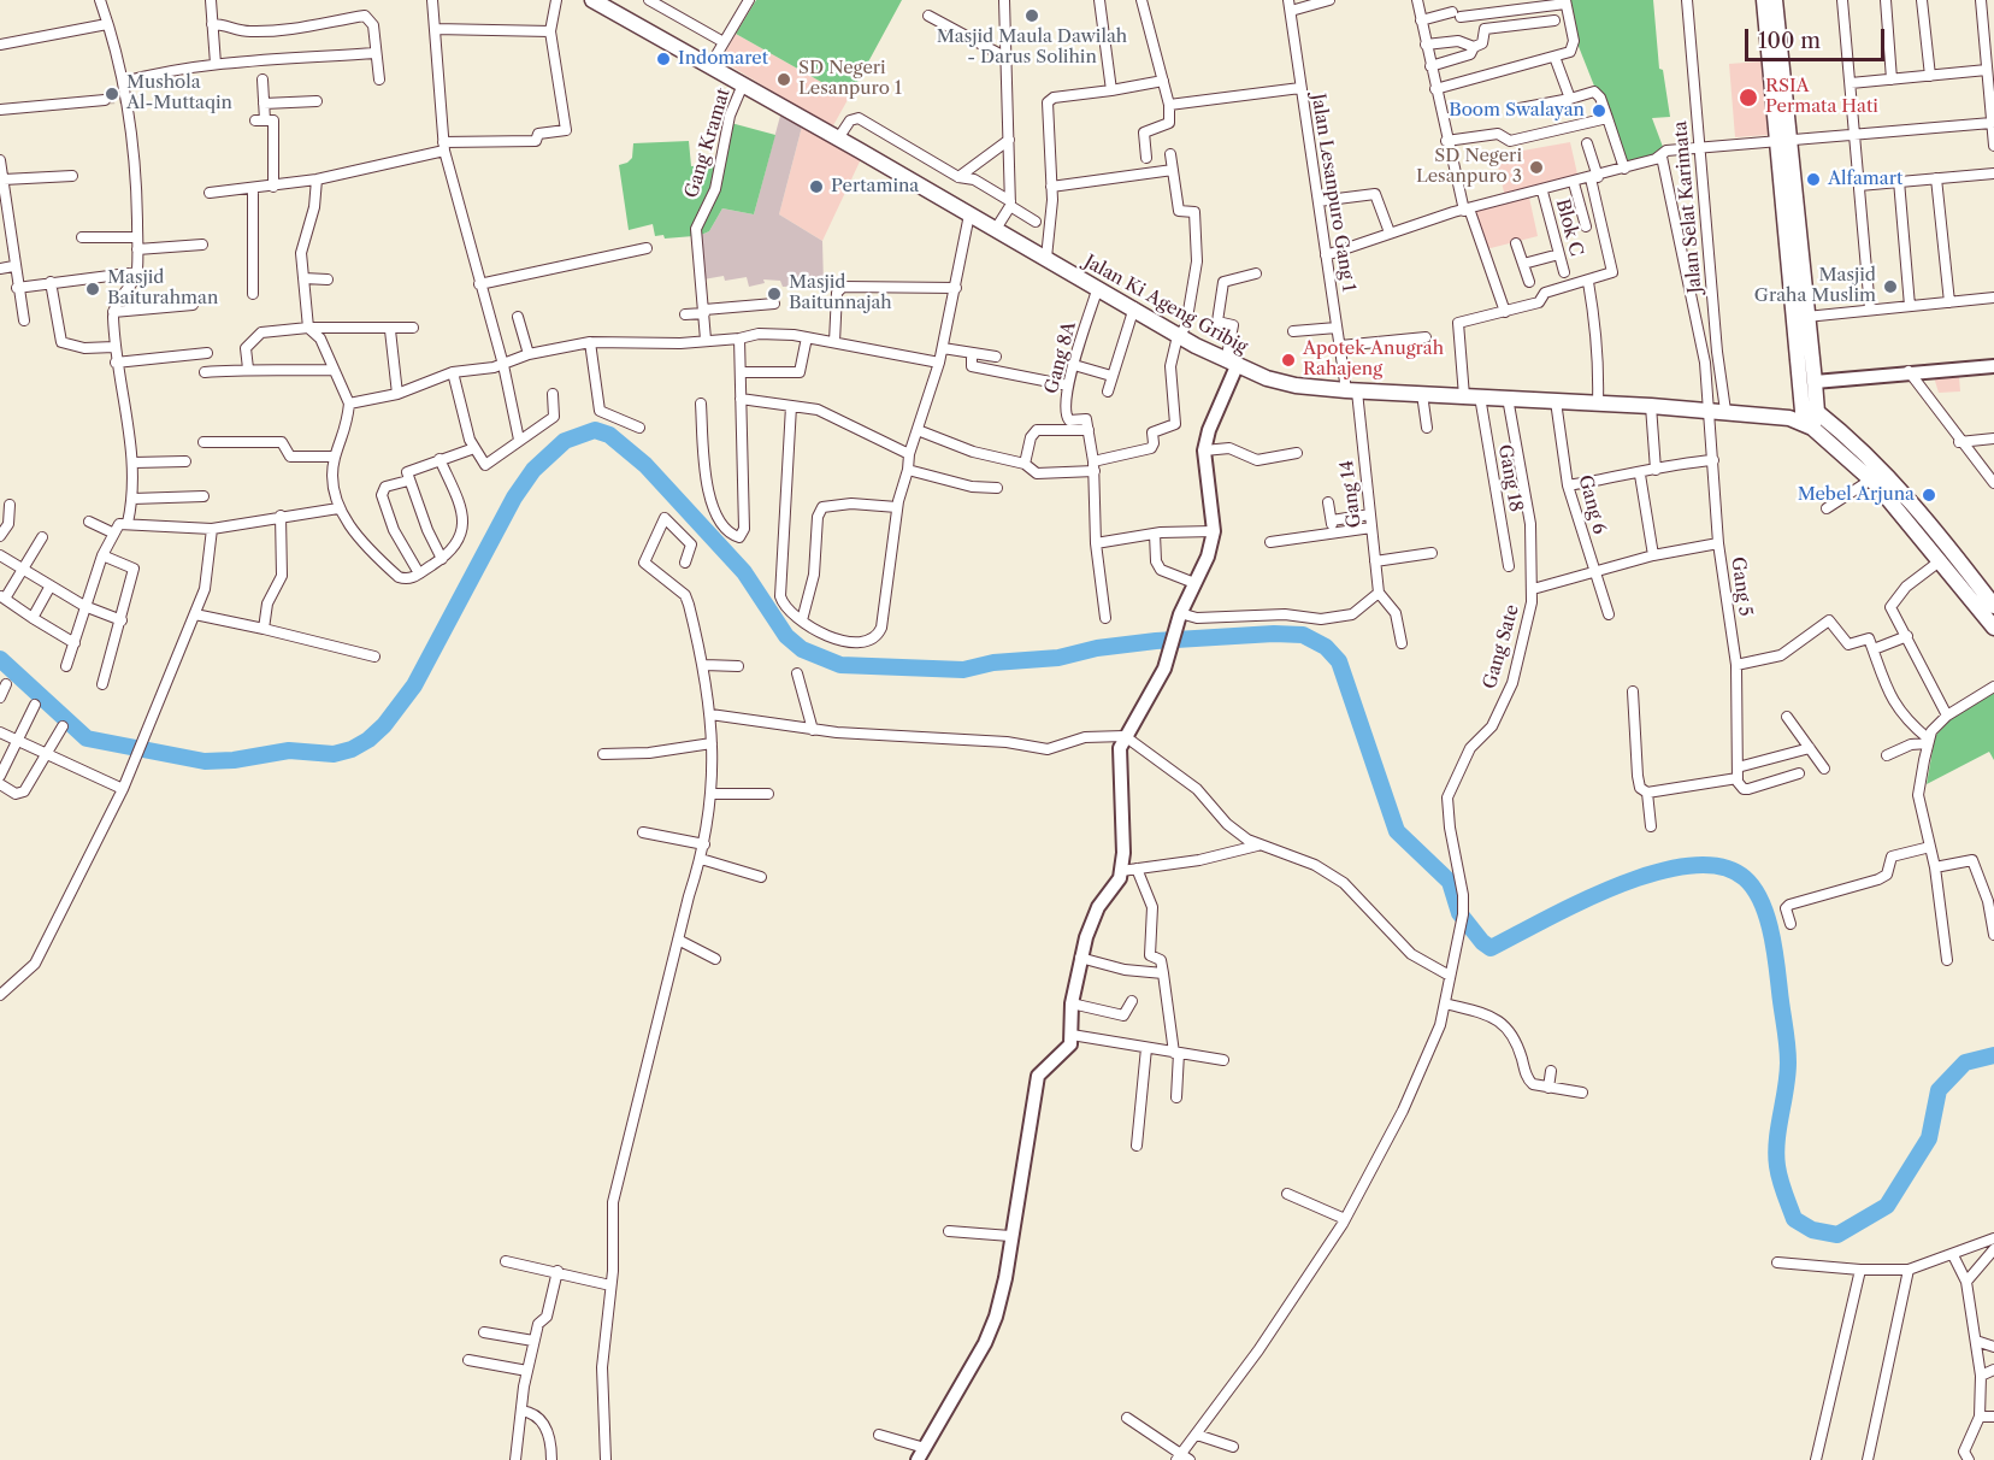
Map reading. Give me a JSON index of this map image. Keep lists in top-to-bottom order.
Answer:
{
  "streets": {
    "main road": ["Jalan Ki Ageng Gribig"],
    "street": [
      "Gang Kramat",
      "Jalan Lesanpuro Gang 1",
      "Jalan Selat Karimata",
      "Blok C",
      "Gang 8A",
      "Gang 18",
      "Gang 14",
      "Gang 6",
      "Gang 5",
      "Gang Sate"
    ]
  },
  "crossings": [
    ["Gang Kramat", "Jalan Ki Ageng Gribig"],
    ["Jalan Lesanpuro Gang 1", "Jalan Ki Ageng Gribig"],
    ["Jalan Lesanpuro Gang 1", "Gang 14"],
    ["Jalan Selat Karimata", "Jalan Ki Ageng Gribig"],
    ["Jalan Selat Karimata", "Gang 5"],
    ["Jalan Ki Ageng Gribig", "Gang 8A"],
    ["Jalan Ki Ageng Gribig", "Gang 18"],
    ["Jalan Ki Ageng Gribig", "Gang 14"],
    ["Jalan Ki Ageng Gribig", "Gang 6"],
    ["Jalan Ki Ageng Gribig", "Gang 5"],
    ["Jalan Ki Ageng Gribig", "Gang Sate"]
  ],
  "places": [
    "Masjid Maula Dawilah - Darus Solihin",
    "Indomaret",
    "SD Negeri Lesanpuro 1",
    "Mushola Al-Muttaqin",
    "RSIA Permata Hati",
    "Boom Swalayan",
    "SD Negeri Lesanpuro 3",
    "Alfamart",
    "Pertamina",
    "Masjid Graha Muslim",
    "Masjid Baiturahman",
    "Masjid Baitunnajah",
    "Apotek Anugrah Rahajeng",
    "Mebel Arjuna"
  ],
  "scale_bar": "100 m"
}
